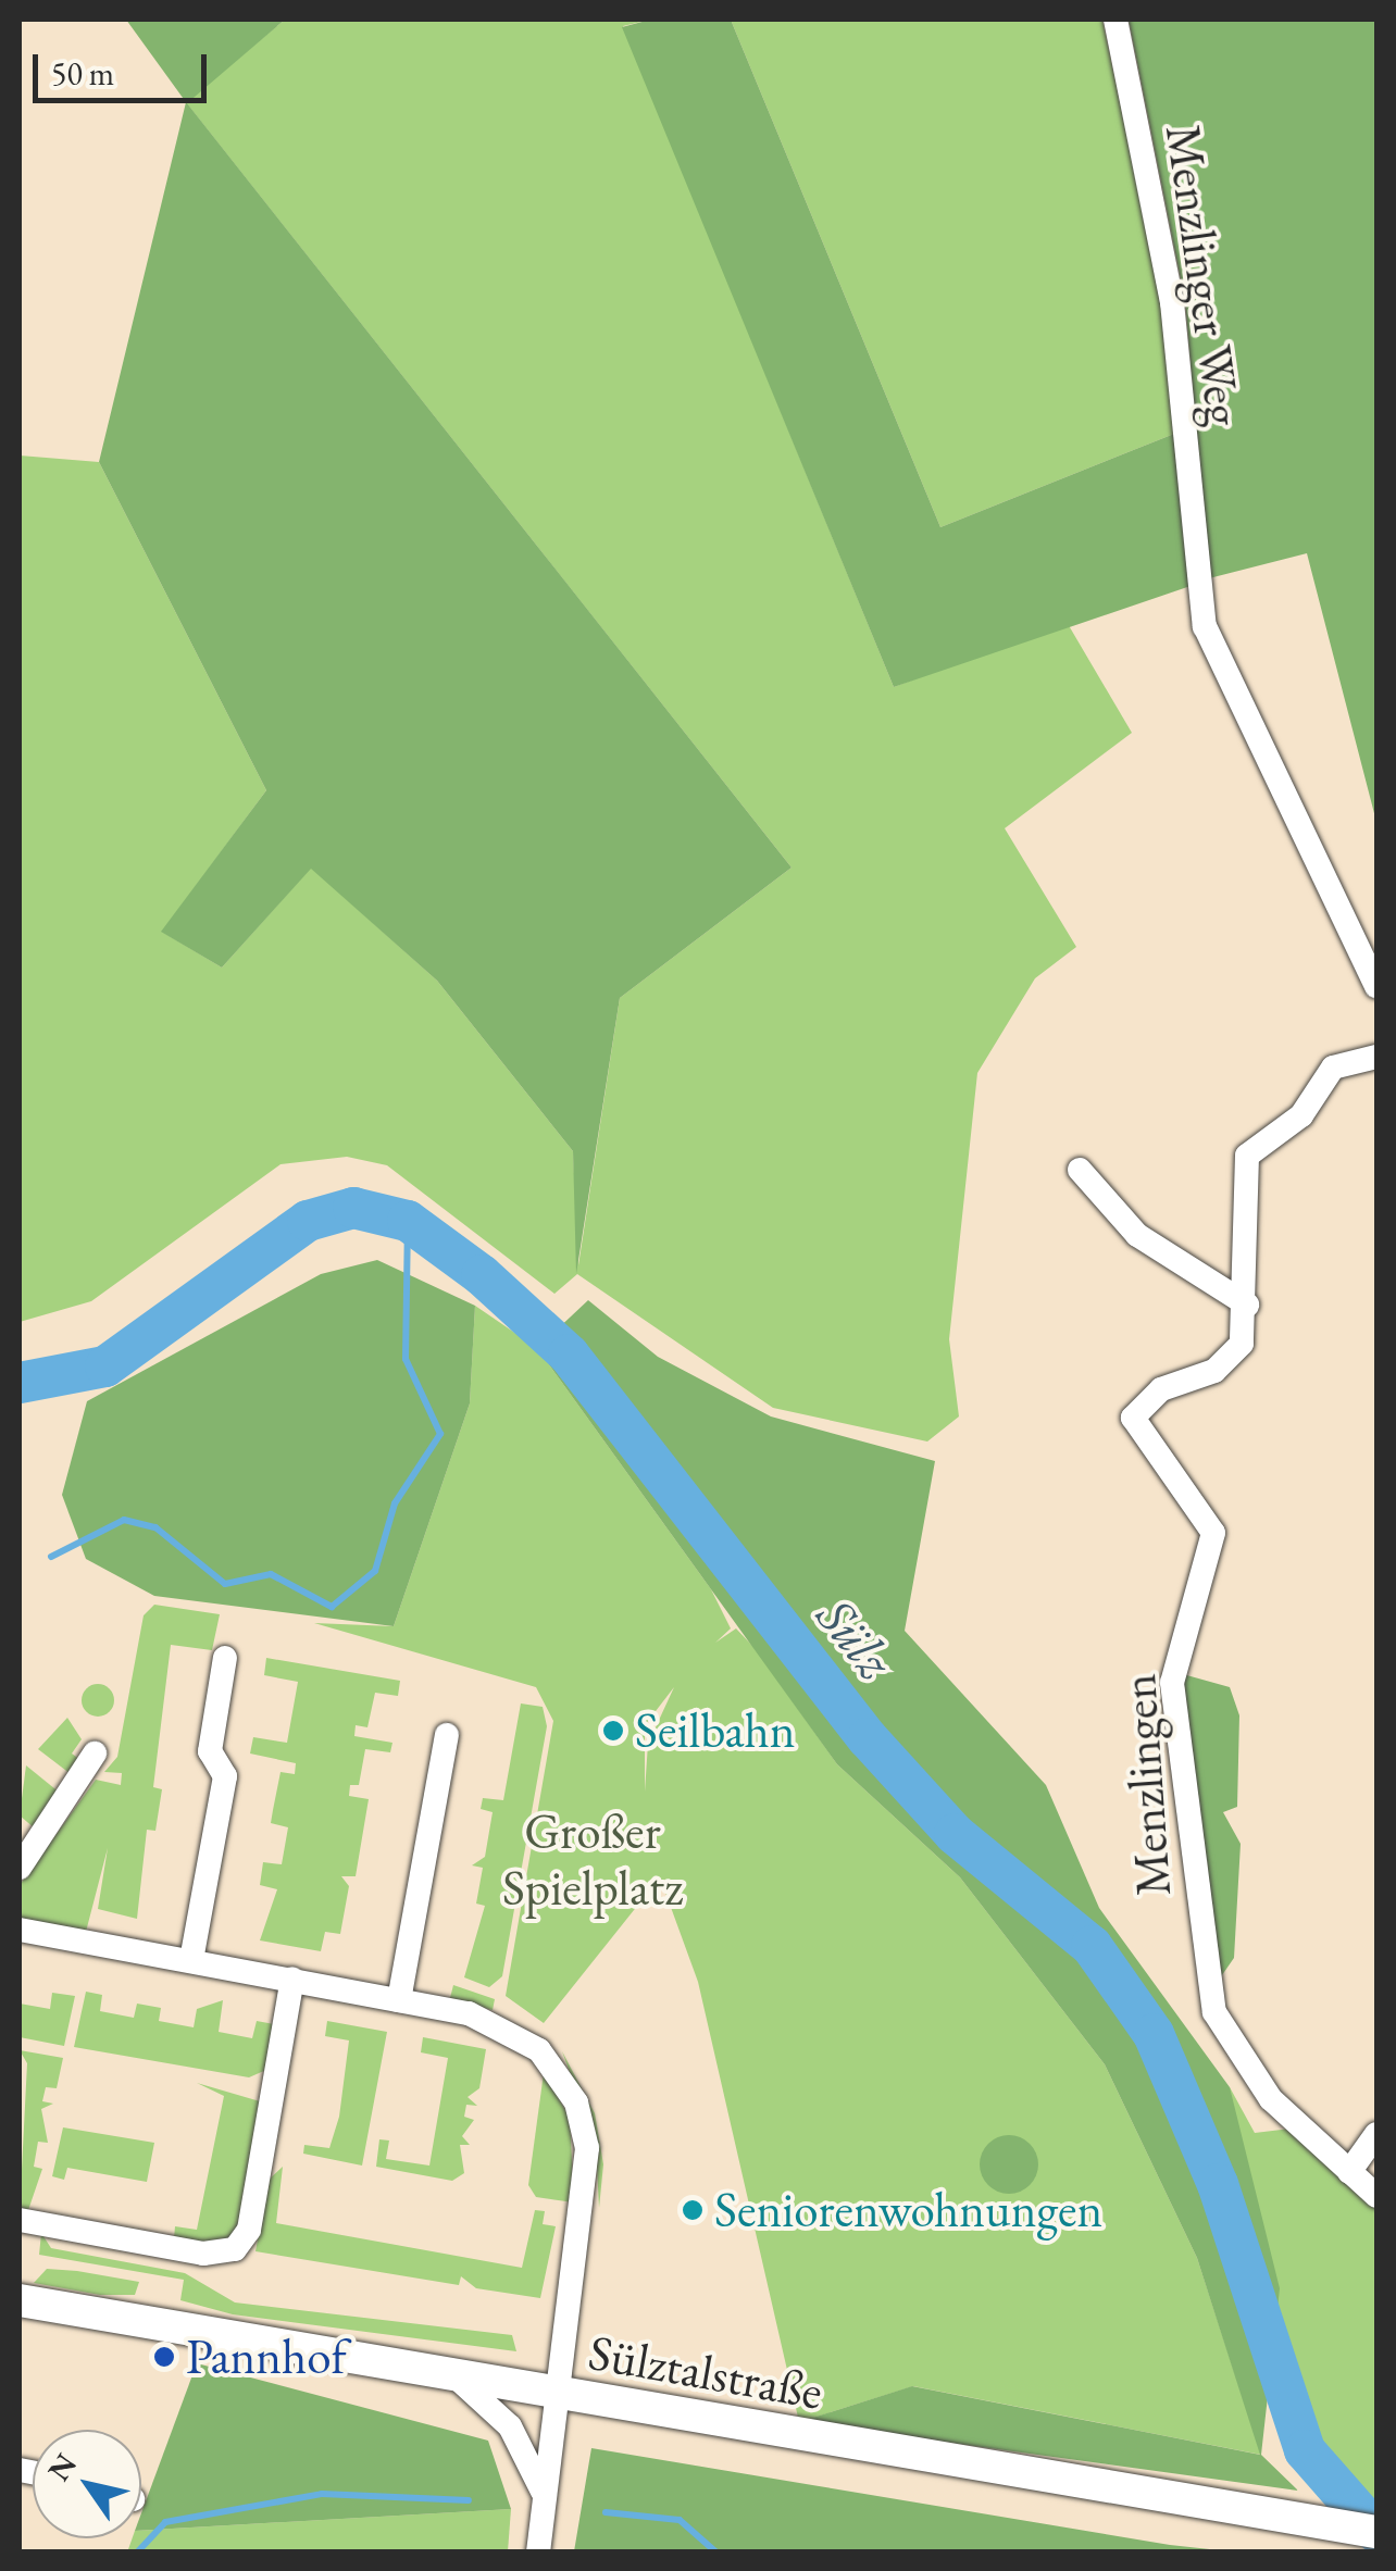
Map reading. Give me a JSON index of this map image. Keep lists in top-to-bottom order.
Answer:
{
  "streets": {
    "main road": ["Sülztalstraße"],
    "street": ["Menzlinger Weg", "Menzlingen"]
  },
  "water": ["Sülz"],
  "parks": ["Großer Spielplatz"],
  "places": ["Seilbahn", "Seniorenwohnungen", "Pannhof"],
  "scale_bar": "50 m",
  "north": "top left"
}
